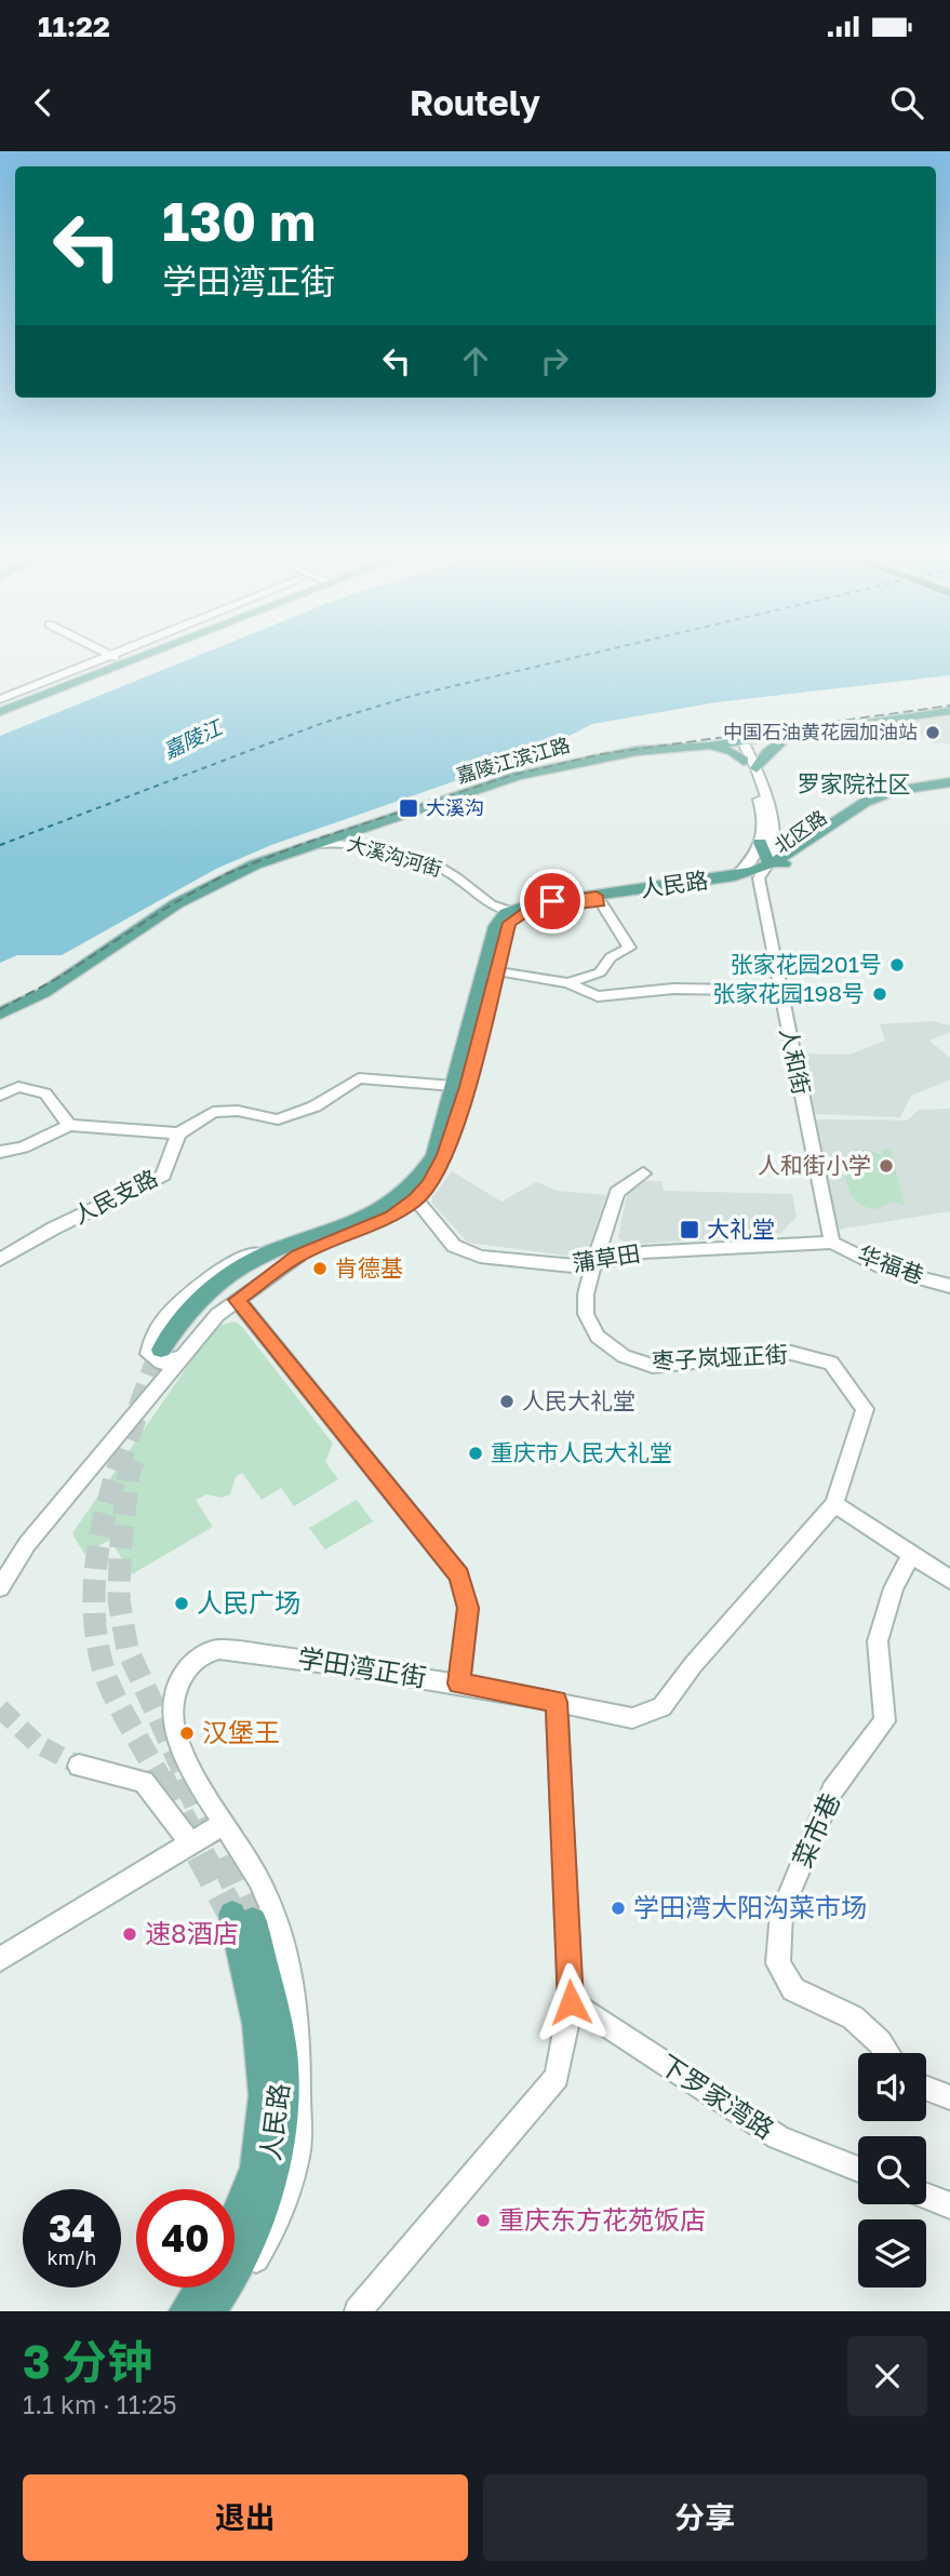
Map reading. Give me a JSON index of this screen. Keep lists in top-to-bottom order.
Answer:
{
  "streets": {
    "main road": ["嘉陵江滨江路", "北区路", "人民路"],
    "street": [
      "大溪沟河街",
      "人和街",
      "人民支路",
      "蒲草田",
      "华福巷",
      "枣子岚垭正街",
      "学田湾正街",
      "菜市巷",
      "下罗家湾路"
    ]
  },
  "crossings": [
    ["嘉陵江滨江路", "大溪沟河街"],
    ["嘉陵江滨江路", "人和街"],
    ["北区路", "人民路"],
    ["北区路", "人和街"],
    ["大溪沟河街", "人民路"],
    ["人民路", "人和街"],
    ["人民路", "学田湾正街"],
    ["人和街", "蒲草田"],
    ["人和街", "华福巷"],
    ["蒲草田", "华福巷"],
    ["蒲草田", "枣子岚垭正街"],
    ["枣子岚垭正街", "学田湾正街"]
  ],
  "districts": ["罗家院社区"],
  "water": ["嘉陵江"],
  "places": {
    "other": [
      "中国石油黄花园加油站",
      "张家花园201号",
      "张家花园198号",
      "人和街小学",
      "肯德基",
      "人民大礼堂",
      "重庆市人民大礼堂",
      "人民广场",
      "汉堡王",
      "学田湾大阳沟菜市场",
      "速8酒店",
      "重庆东方花苑饭店"
    ],
    "transit": ["大溪沟", "大礼堂"]
  },
  "page": {
    "status": "11:22",
    "header": "Routely",
    "turn": ["130 m", "学田湾正街"],
    "speed": "34 km/h",
    "limit": "40",
    "heading": ["3 分钟", "1.1 km · 11:25"],
    "buttons": ["退出", "分享"]
  }
}
